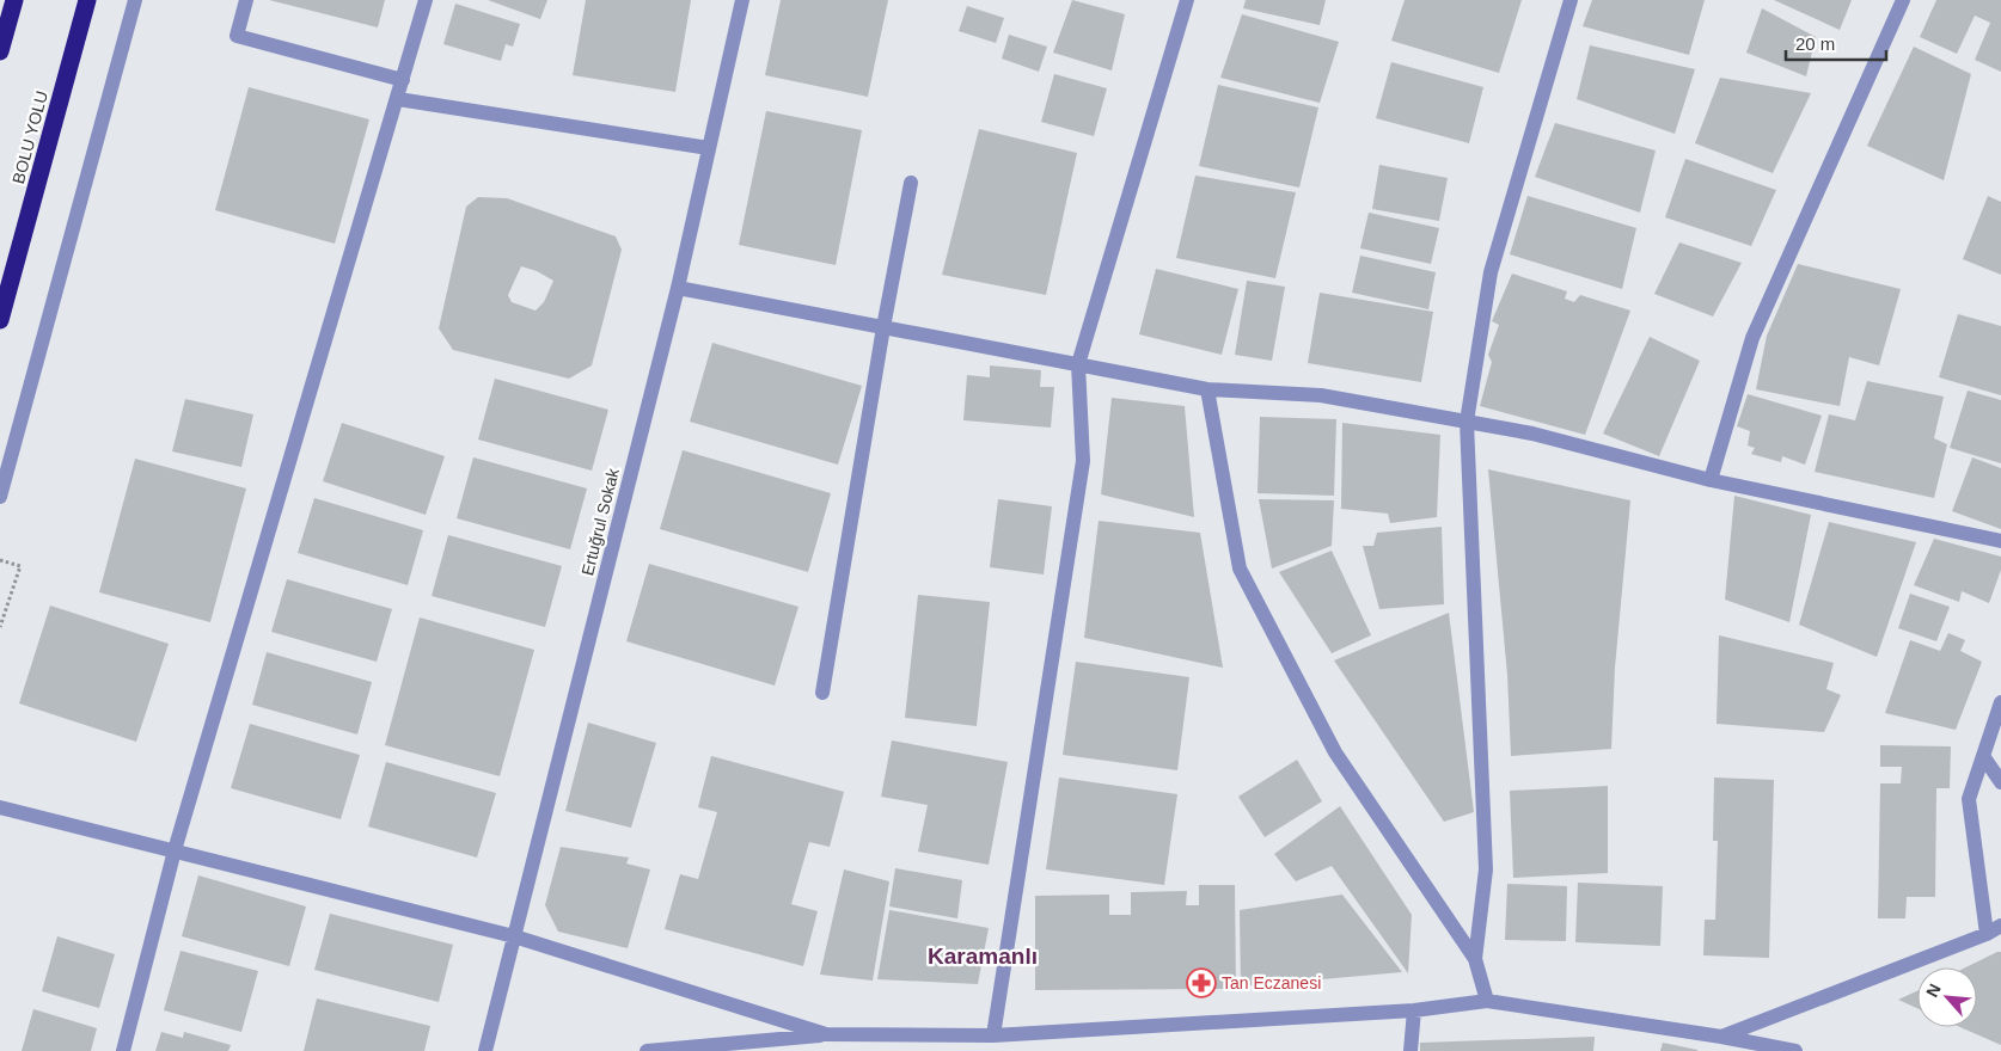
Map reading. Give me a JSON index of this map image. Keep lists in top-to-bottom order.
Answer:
{
  "streets": {
    "highway": ["BOLU YOLU"],
    "street": ["Ertuğrul Sokak"]
  },
  "districts": ["Karamanlı"],
  "places": {
    "pharmacy": ["Tan Eczanesi"]
  },
  "scale_bar": "20 m",
  "north": "top left"
}
